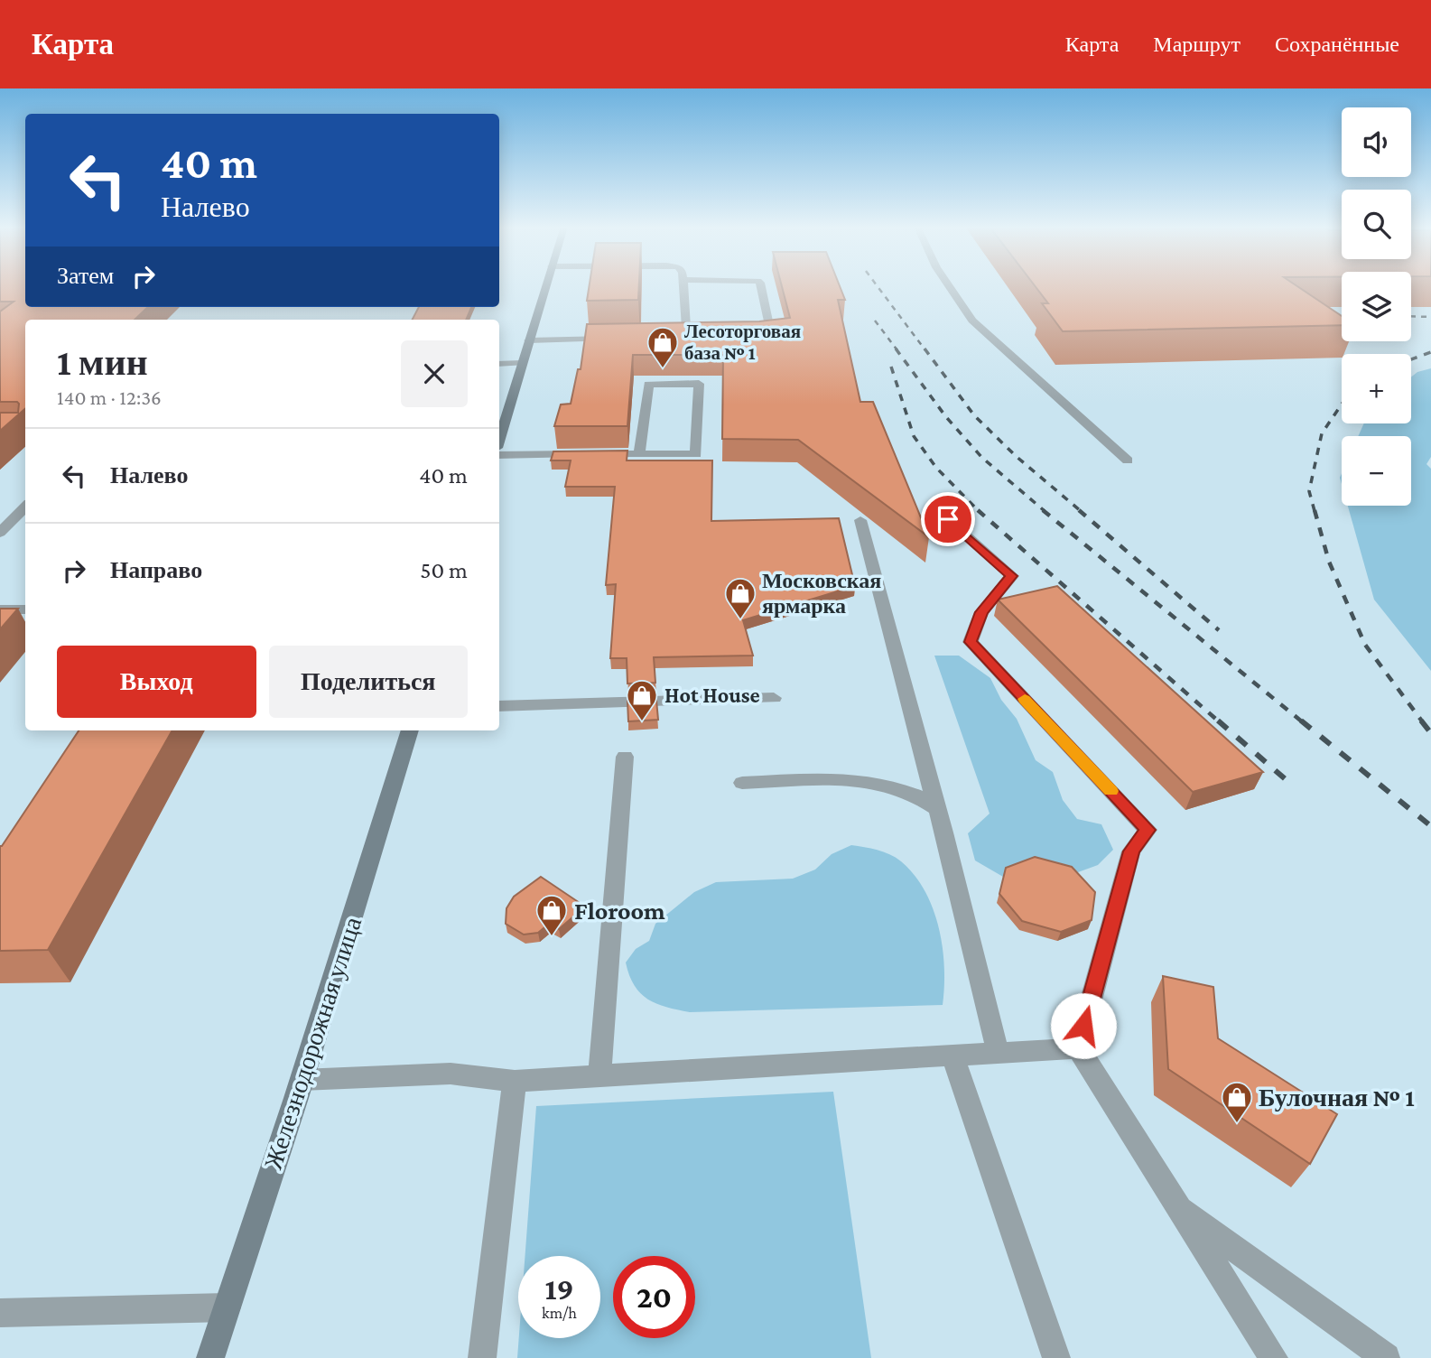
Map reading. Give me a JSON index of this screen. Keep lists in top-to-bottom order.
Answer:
{
  "streets": {
    "main road": ["Железнодорожная улица"]
  },
  "places": {
    "shop": [
      "Лесоторговая база № 1",
      "Московская ярмарка",
      "Hot House",
      "Floroom",
      "Булочная № 1"
    ]
  },
  "page": {
    "header": "Карта",
    "nav": ["Карта", "Маршрут", "Сохранённые"],
    "map_buttons": ["+", "−"],
    "turn": ["40 m", "Налево"],
    "then": "Затем",
    "heading": ["1 мин", "140 m · 12:36"],
    "list": [
      {
        "name": "Налево",
        "value": "40 m"
      },
      {
        "name": "Направо",
        "value": "50 m"
      }
    ],
    "buttons": ["Выход", "Поделиться"],
    "speed": "19 km/h",
    "limit": "20"
  }
}
